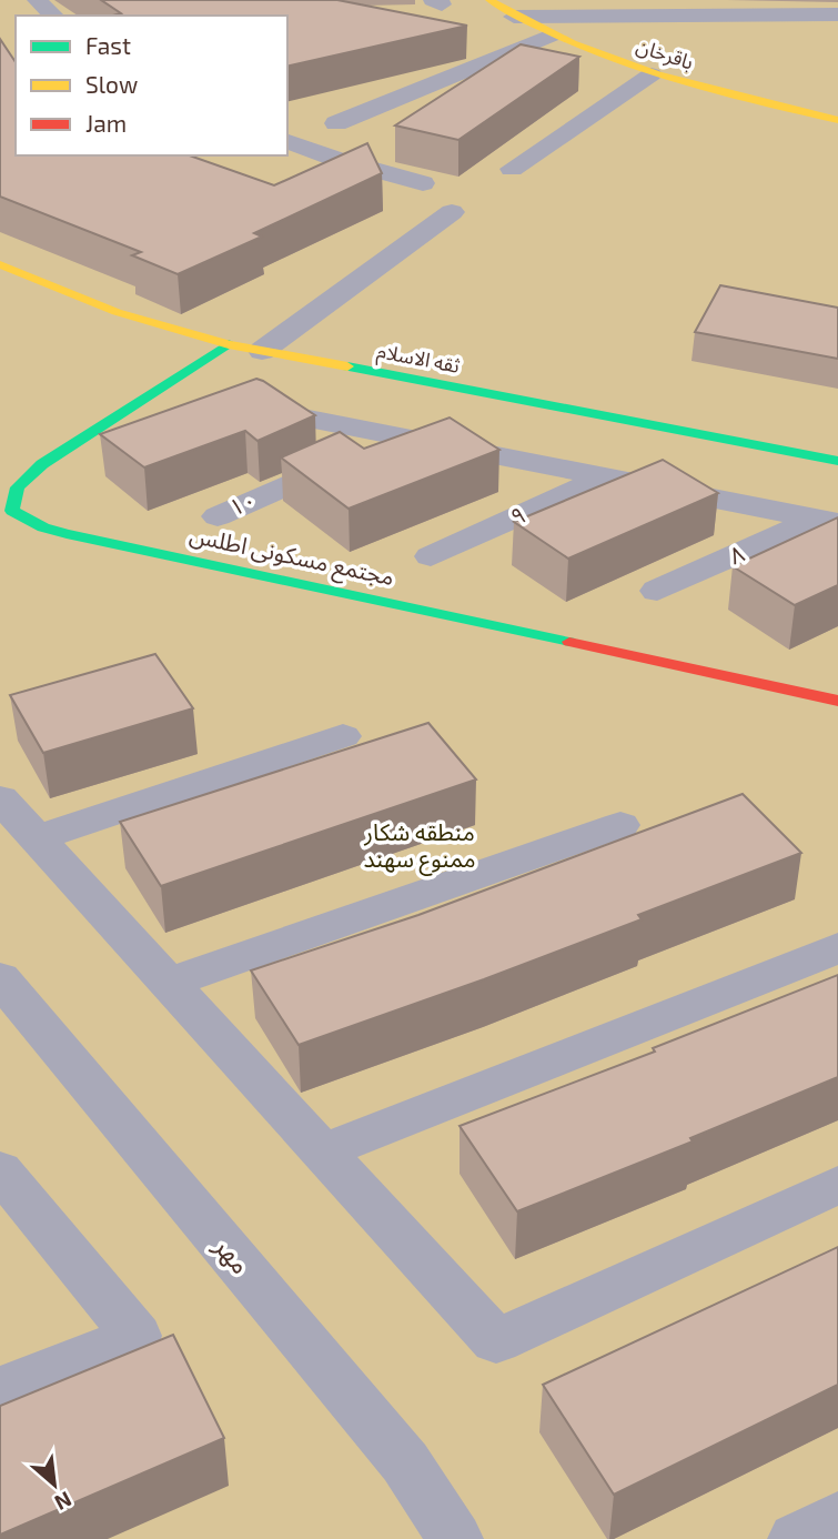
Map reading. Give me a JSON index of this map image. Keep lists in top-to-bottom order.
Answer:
{
  "streets": {
    "street": [
      "باقرخان",
      "ثقه الاسلام",
      "۱۰",
      "۹",
      "۸",
      "مجتمع مسکونی اطلس",
      "مهر"
    ]
  },
  "crossings": [
    ["ثقه الاسلام", "مجتمع مسکونی اطلس"]
  ],
  "parks": ["منطقه شکار ممنوع سهند"],
  "legend": ["Fast", "Slow", "Jam"],
  "north": "bottom right"
}
